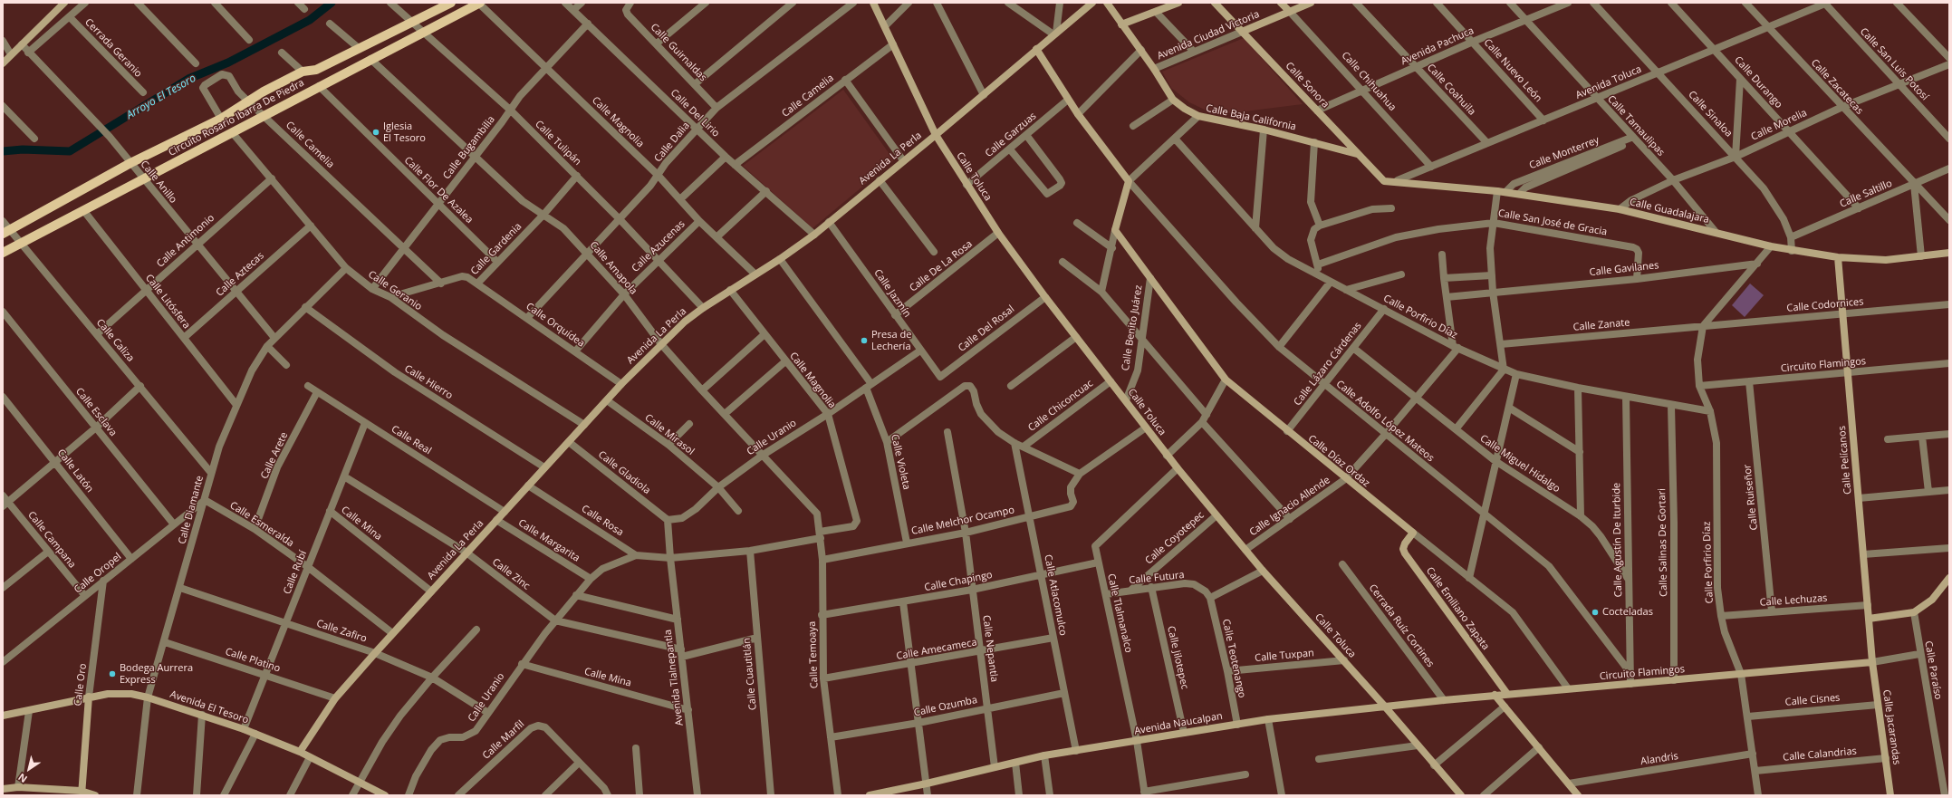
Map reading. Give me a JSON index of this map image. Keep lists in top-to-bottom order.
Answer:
{
  "streets": {
    "main road": ["Circuito Rosario Ibarra De Piedra"],
    "street": [
      "Avenida Ciudad Victoria",
      "Avenida Pachuca",
      "Cerrada Geranio",
      "Calle Guirnaldas",
      "Calle San Luis Potosí",
      "Calle Nuevo León",
      "Calle Chihuahua",
      "Avenida Toluca",
      "Calle Durango",
      "Calle Sonora",
      "Calle Zacatecas",
      "Calle Coahuila",
      "Calle Camelia",
      "Calle Del Lirio",
      "Calle Sinaloa",
      "Calle Baja California",
      "Calle Magnolia",
      "Calle Morelia",
      "Calle Tamaulipas",
      "Calle Garzuas",
      "Calle Dalia",
      "Calle Tulipán",
      "Calle Bugambilia",
      "Calle Monterrey",
      "Avenida La Perla",
      "Calle Toluca",
      "Calle Anillo",
      "Calle Flor De Azalea",
      "Calle Saltillo",
      "Calle Guadalajara",
      "Calle San José de Gracia",
      "Calle Antimonio",
      "Calle Azucenas",
      "Calle Gardenia",
      "Calle De La Rosa",
      "Calle Amapola",
      "Calle Gavilanes",
      "Calle Aztecas",
      "Calle Geranio",
      "Calle Jazmín",
      "Calle Litósfera",
      "Calle Codornices",
      "Calle Porfirio Díaz",
      "Calle Orquídea",
      "Calle Zanate",
      "Calle Benito Juárez",
      "Calle Del Rosal",
      "Calle Caliza",
      "Calle Lázaro Cárdenas",
      "Circuito Flamingos",
      "Calle Hierro",
      "Calle Chiconcuac",
      "Calle Esclava",
      "Calle Adolfo López Mateos",
      "Calle Mirasol",
      "Calle Uranio",
      "Calle Real",
      "Calle Arete",
      "Calle Pelícanos",
      "Calle Díaz Ordaz",
      "Calle Violeta",
      "Calle Miguel Hidalgo",
      "Calle Latón",
      "Calle Gladiola",
      "Calle Ruiseñor",
      "Calle Ignacio Allende",
      "Calle Diamante",
      "Calle Rosa",
      "Calle Melchor Ocampo",
      "Calle Mina",
      "Calle Esmeralda",
      "Calle Coyotepec",
      "Calle Campana",
      "Calle Agustín De Iturbide",
      "Calle Margarita",
      "Calle Salinas De Gortari",
      "Calle Rubí",
      "Calle Oropel",
      "Calle Zinc",
      "Calle Futura",
      "Calle Chapingo",
      "Calle Atlacomulco",
      "Calle Lechuzas",
      "Calle Emiliano Zapata",
      "Calle Tlalmanalco",
      "Cerrada Ruíz Cortines",
      "Calle Zafiro",
      "Calle Nepantla",
      "Calle Amecameca",
      "Calle Temoaya",
      "Calle Tuxpan",
      "Calle Jilotepec",
      "Calle Teotenango",
      "Calle Platino",
      "Calle Paraíso",
      "Calle Cuautitlán",
      "Avenida Tlalnepantla",
      "Calle Oro",
      "Calle Cisnes",
      "Calle Ozumba",
      "Avenida El Tesoro",
      "Avenida Naucalpan",
      "Calle Jacarandas",
      "Calle Marfil",
      "Calle Calandrias",
      "Alandris"
    ]
  },
  "crossings": [
    ["Avenida Ciudad Victoria", "Calle Chihuahua"],
    ["Avenida Ciudad Victoria", "Calle Sonora"],
    ["Avenida Ciudad Victoria", "Calle Baja California"],
    ["Avenida Pachuca", "Calle Nuevo León"],
    ["Avenida Pachuca", "Calle Chihuahua"],
    ["Avenida Pachuca", "Calle Sonora"],
    ["Avenida Pachuca", "Calle Coahuila"],
    ["Avenida Pachuca", "Calle Tamaulipas"],
    ["Calle Guirnaldas", "Calle Dalia"],
    ["Calle San Luis Potosí", "Avenida Toluca"],
    ["Calle San Luis Potosí", "Calle Morelia"],
    ["Calle Nuevo León", "Avenida Toluca"],
    ["Calle Chihuahua", "Avenida Toluca"],
    ["Avenida Toluca", "Calle Durango"],
    ["Avenida Toluca", "Calle Zacatecas"],
    ["Avenida Toluca", "Calle Coahuila"],
    ["Avenida Toluca", "Calle Sinaloa"],
    ["Avenida Toluca", "Calle Tamaulipas"],
    ["Avenida Toluca", "Calle Guadalajara"],
    ["Calle Durango", "Calle Morelia"],
    ["Calle Durango", "Calle Saltillo"],
    ["Calle Sonora", "Calle Baja California"],
    ["Calle Sonora", "Calle Guadalajara"],
    ["Calle Zacatecas", "Calle Morelia"],
    ["Calle Zacatecas", "Calle Saltillo"],
    ["Calle Camelia", "Calle Del Lirio"],
    ["Calle Camelia", "Circuito Rosario Ibarra De Piedra"],
    ["Calle Camelia", "Calle Bugambilia"],
    ["Calle Camelia", "Calle Toluca"],
    ["Calle Del Lirio", "Calle Dalia"],
    ["Calle Del Lirio", "Calle Bugambilia"],
    ["Calle Del Lirio", "Avenida La Perla"],
    ["Calle Sinaloa", "Calle Morelia"],
    ["Calle Sinaloa", "Calle Saltillo"],
    ["Calle Sinaloa", "Calle Guadalajara"],
    ["Circuito Rosario Ibarra De Piedra", "Calle Magnolia"],
    ["Circuito Rosario Ibarra De Piedra", "Calle Tulipán"],
    ["Circuito Rosario Ibarra De Piedra", "Calle Anillo"],
    ["Circuito Rosario Ibarra De Piedra", "Calle Flor De Azalea"],
    ["Circuito Rosario Ibarra De Piedra", "Calle Amapola"],
    ["Circuito Rosario Ibarra De Piedra", "Calle Geranio"],
    ["Circuito Rosario Ibarra De Piedra", "Calle Litósfera"],
    ["Circuito Rosario Ibarra De Piedra", "Calle Caliza"],
    ["Calle Magnolia", "Calle Dalia"],
    ["Calle Magnolia", "Calle Bugambilia"],
    ["Calle Magnolia", "Avenida La Perla"],
    ["Calle Magnolia", "Calle Azucenas"],
    ["Calle Magnolia", "Calle Uranio"],
    ["Calle Magnolia", "Calle Temoaya"],
    ["Calle Morelia", "Calle Tamaulipas"],
    ["Calle Morelia", "Calle Guadalajara"],
    ["Calle Tamaulipas", "Calle Monterrey"],
    ["Calle Tamaulipas", "Calle Guadalajara"],
    ["Calle Garzuas", "Calle Toluca"],
    ["Calle Garzuas", "Calle Adolfo López Mateos"],
    ["Calle Dalia", "Calle Tulipán"],
    ["Calle Dalia", "Calle Amapola"],
    ["Calle Dalia", "Calle Orquídea"],
    ["Calle Tulipán", "Calle Bugambilia"],
    ["Calle Tulipán", "Avenida La Perla"],
    ["Calle Tulipán", "Calle Azucenas"],
    ["Calle Tulipán", "Calle Gardenia"],
    ["Calle Bugambilia", "Calle Flor De Azalea"],
    ["Calle Bugambilia", "Calle Amapola"],
    ["Calle Bugambilia", "Calle Geranio"],
    ["Calle Monterrey", "Calle Guadalajara"],
    ["Avenida La Perla", "Calle Toluca"],
    ["Avenida La Perla", "Calle Amapola"],
    ["Avenida La Perla", "Calle Geranio"],
    ["Avenida La Perla", "Calle Jazmín"],
    ["Avenida La Perla", "Calle Orquídea"],
    ["Avenida La Perla", "Calle Hierro"],
    ["Avenida La Perla", "Calle Adolfo López Mateos"],
    ["Avenida La Perla", "Calle Mirasol"],
    ["Avenida La Perla", "Calle Real"],
    ["Avenida La Perla", "Calle Violeta"],
    ["Avenida La Perla", "Calle Gladiola"],
    ["Avenida La Perla", "Calle Rosa"],
    ["Avenida La Perla", "Calle Mina"],
    ["Avenida La Perla", "Calle Esmeralda"],
    ["Avenida La Perla", "Calle Margarita"],
    ["Avenida La Perla", "Calle Zinc"],
    ["Avenida La Perla", "Calle Zafiro"],
    ["Avenida La Perla", "Calle Platino"],
    ["Avenida La Perla", "Avenida El Tesoro"],
    ["Calle Toluca", "Calle De La Rosa"],
    ["Calle Toluca", "Calle Benito Juárez"],
    ["Calle Toluca", "Calle Del Rosal"],
    ["Calle Toluca", "Calle Chiconcuac"],
    ["Calle Toluca", "Calle Ignacio Allende"],
    ["Calle Toluca", "Calle Coyotepec"],
    ["Calle Toluca", "Calle Tlalmanalco"],
    ["Calle Toluca", "Calle Tuxpan"],
    ["Calle Toluca", "Avenida Naucalpan"],
    ["Calle Anillo", "Calle Antimonio"],
    ["Calle Anillo", "Calle Aztecas"],
    ["Calle Anillo", "Calle Diamante"],
    ["Calle Flor De Azalea", "Calle Gardenia"],
    ["Calle Guadalajara", "Calle Pelícanos"],
    ["Calle San José de Gracia", "Calle Gavilanes"],
    ["Calle Antimonio", "Calle Geranio"],
    ["Calle Antimonio", "Calle Litósfera"],
    ["Calle Antimonio", "Calle Caliza"],
    ["Calle Azucenas", "Calle Amapola"],
    ["Calle Azucenas", "Calle Orquídea"],
    ["Calle Gardenia", "Calle Amapola"],
    ["Calle Gardenia", "Calle Geranio"],
    ["Calle Gardenia", "Calle Orquídea"],
    ["Calle De La Rosa", "Calle Jazmín"],
    ["Calle Amapola", "Calle Uranio"],
    ["Calle Amapola", "Calle Temoaya"],
    ["Calle Aztecas", "Calle Geranio"],
    ["Calle Aztecas", "Calle Litósfera"],
    ["Calle Geranio", "Calle Diamante"],
    ["Calle Jazmín", "Calle Del Rosal"],
    ["Calle Jazmín", "Calle Uranio"],
    ["Calle Litósfera", "Calle Diamante"],
    ["Calle Codornices", "Calle Porfirio Díaz"],
    ["Calle Codornices", "Calle Zanate"],
    ["Calle Codornices", "Calle Pelícanos"],
    ["Calle Porfirio Díaz", "Calle Zanate"],
    ["Calle Porfirio Díaz", "Calle Lázaro Cárdenas"],
    ["Calle Porfirio Díaz", "Circuito Flamingos"],
    ["Calle Porfirio Díaz", "Calle Ignacio Allende"],
    ["Calle Porfirio Díaz", "Calle Agustín De Iturbide"],
    ["Calle Porfirio Díaz", "Calle Salinas De Gortari"],
    ["Calle Porfirio Díaz", "Calle Lechuzas"],
    ["Calle Porfirio Díaz", "Calle Cisnes"],
    ["Calle Porfirio Díaz", "Calle Calandrias"],
    ["Calle Porfirio Díaz", "Alandris"],
    ["Calle Benito Juárez", "Calle Díaz Ordaz"],
    ["Calle Caliza", "Calle Diamante"],
    ["Calle Lázaro Cárdenas", "Calle Adolfo López Mateos"],
    ["Calle Lázaro Cárdenas", "Calle Díaz Ordaz"],
    ["Calle Lázaro Cárdenas", "Calle Miguel Hidalgo"],
    ["Circuito Flamingos", "Calle Pelícanos"],
    ["Circuito Flamingos", "Calle Díaz Ordaz"],
    ["Circuito Flamingos", "Calle Ruiseñor"],
    ["Circuito Flamingos", "Calle Agustín De Iturbide"],
    ["Circuito Flamingos", "Calle Salinas De Gortari"],
    ["Circuito Flamingos", "Calle Emiliano Zapata"],
    ["Circuito Flamingos", "Calle Paraíso"],
    ["Circuito Flamingos", "Avenida Naucalpan"],
    ["Circuito Flamingos", "Calle Jacarandas"],
    ["Calle Hierro", "Calle Diamante"],
    ["Calle Esclava", "Calle Oropel"],
    ["Calle Adolfo López Mateos", "Calle Ignacio Allende"],
    ["Calle Adolfo López Mateos", "Calle Agustín De Iturbide"],
    ["Calle Mirasol", "Calle Uranio"],
    ["Calle Uranio", "Calle Violeta"],
    ["Calle Uranio", "Calle Gladiola"],
    ["Calle Uranio", "Calle Rosa"],
    ["Calle Uranio", "Calle Mina"],
    ["Calle Uranio", "Calle Margarita"],
    ["Calle Uranio", "Calle Zinc"],
    ["Calle Uranio", "Calle Zafiro"],
    ["Calle Real", "Calle Arete"],
    ["Calle Real", "Calle Rubí"],
    ["Calle Arete", "Calle Esmeralda"],
    ["Calle Pelícanos", "Calle Lechuzas"],
    ["Calle Pelícanos", "Calle Jacarandas"],
    ["Calle Díaz Ordaz", "Calle Ignacio Allende"],
    ["Calle Díaz Ordaz", "Calle Emiliano Zapata"],
    ["Calle Violeta", "Calle Melchor Ocampo"],
    ["Calle Miguel Hidalgo", "Calle Ignacio Allende"],
    ["Calle Miguel Hidalgo", "Calle Agustín De Iturbide"],
    ["Calle Latón", "Calle Oropel"],
    ["Calle Ruiseñor", "Calle Lechuzas"],
    ["Calle Diamante", "Calle Esmeralda"],
    ["Calle Diamante", "Calle Oropel"],
    ["Calle Diamante", "Calle Zafiro"],
    ["Calle Diamante", "Calle Platino"],
    ["Calle Diamante", "Avenida El Tesoro"],
    ["Calle Rosa", "Avenida Tlalnepantla"],
    ["Calle Melchor Ocampo", "Calle Atlacomulco"],
    ["Calle Melchor Ocampo", "Calle Nepantla"],
    ["Calle Melchor Ocampo", "Calle Temoaya"],
    ["Calle Mina", "Calle Rubí"],
    ["Calle Mina", "Avenida Tlalnepantla"],
    ["Calle Esmeralda", "Calle Rubí"],
    ["Calle Esmeralda", "Calle Oropel"],
    ["Calle Coyotepec", "Calle Futura"],
    ["Calle Campana", "Calle Oropel"],
    ["Calle Rubí", "Calle Zinc"],
    ["Calle Rubí", "Calle Zafiro"],
    ["Calle Rubí", "Calle Platino"],
    ["Calle Rubí", "Avenida El Tesoro"],
    ["Calle Oropel", "Calle Oro"],
    ["Calle Zinc", "Avenida Tlalnepantla"],
    ["Calle Futura", "Calle Tlalmanalco"],
    ["Calle Futura", "Calle Jilotepec"],
    ["Calle Futura", "Calle Teotenango"],
    ["Calle Chapingo", "Calle Atlacomulco"],
    ["Calle Chapingo", "Calle Tlalmanalco"],
    ["Calle Chapingo", "Calle Nepantla"],
    ["Calle Chapingo", "Calle Temoaya"],
    ["Calle Atlacomulco", "Calle Amecameca"],
    ["Calle Atlacomulco", "Calle Ozumba"],
    ["Calle Atlacomulco", "Avenida Naucalpan"],
    ["Calle Tlalmanalco", "Avenida Naucalpan"],
    ["Cerrada Ruíz Cortines", "Avenida Naucalpan"],
    ["Calle Nepantla", "Calle Amecameca"],
    ["Calle Nepantla", "Calle Ozumba"],
    ["Calle Nepantla", "Avenida Naucalpan"],
    ["Calle Amecameca", "Calle Temoaya"],
    ["Calle Temoaya", "Calle Ozumba"],
    ["Calle Tuxpan", "Calle Teotenango"],
    ["Calle Jilotepec", "Avenida Naucalpan"],
    ["Calle Teotenango", "Avenida Naucalpan"],
    ["Calle Oro", "Avenida El Tesoro"],
    ["Calle Cisnes", "Calle Jacarandas"],
    ["Calle Jacarandas", "Calle Calandrias"]
  ],
  "water": ["Arroyo El Tesoro"],
  "places": [
    "Iglesia El Tesoro",
    "Presa de Lechería",
    "Cocteladas",
    "Bodega Aurrera Express"
  ],
  "north": "bottom left"
}
